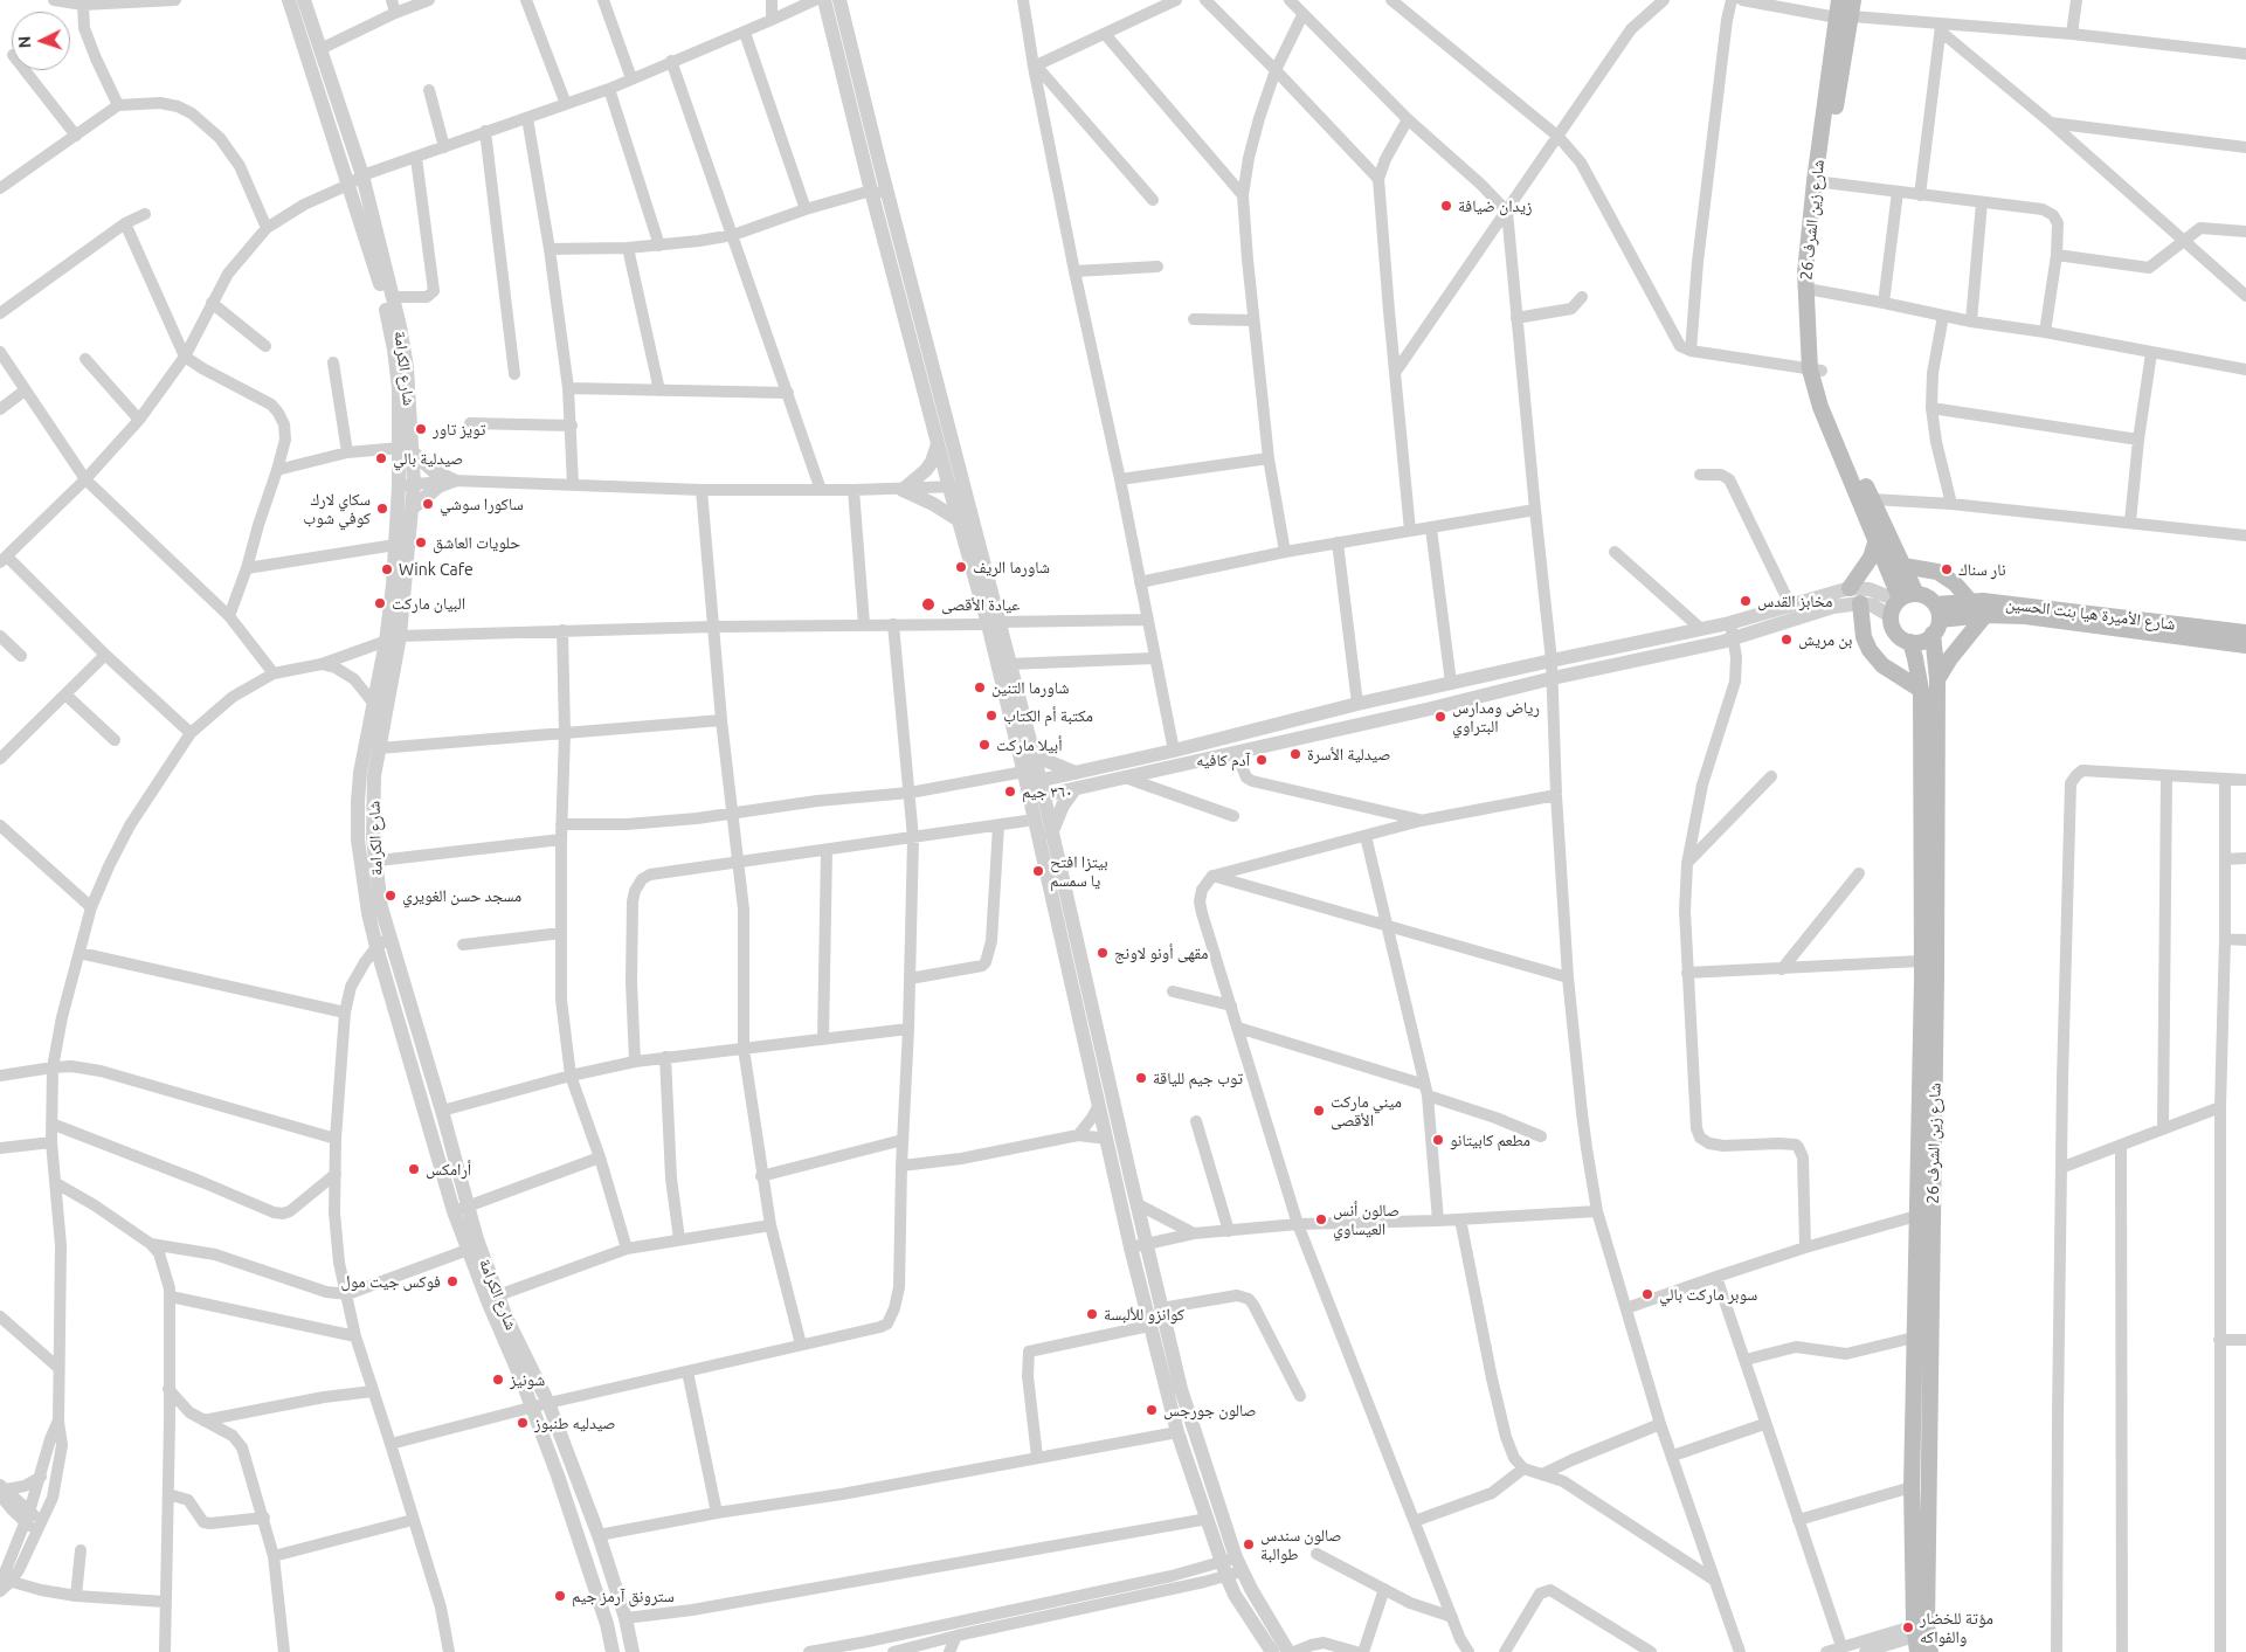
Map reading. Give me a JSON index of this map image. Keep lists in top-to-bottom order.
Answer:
{
  "streets": {
    "main road": ["شارع زين الشرف 26", "شارع الأميرة هيا بنت الحسين"],
    "street": ["شارع الكرامة"]
  },
  "crossings": [
    ["شارع زين الشرف 26", "شارع الأميرة هيا بنت الحسين"]
  ],
  "places": [
    "زيدان ضيافة",
    "تويز تاور",
    "صيدلية بالي",
    "ساكورا سوشي",
    "سكاي لارك كوفي شوب",
    "حلويات العاشق",
    "شاورما الريف",
    "Wink Cafe",
    "نار سناك",
    "مخابز القدس",
    "البيان ماركت",
    "عيادة الأقصى",
    "بن مريش",
    "شاورما التنين",
    "مكتبة أم الكتاب",
    "رياض ومدارس البتراوي",
    "أبيلا ماركت",
    "صيدلية الأسرة",
    "آدم كافيه",
    "٣٦٠ جيم",
    "بيتزا افتح يا سمسم",
    "مسجد حسن الغويري",
    "مقهى أونو لاونج",
    "توب جيم للياقة",
    "ميني ماركت الأقصى",
    "مطعم كابيتانو",
    "أرامكس",
    "صالون أنس العيساوي",
    "فوكس جيت مول",
    "سوبر ماركت بالي",
    "كوانزو للألبسة",
    "شونيز",
    "صالون جورجس",
    "صيدليه طنبوز",
    "صالون سندس طوالبة",
    "سترونق آرمز جيم",
    "مؤتة للخضار والفواكه"
  ],
  "north": "left"
}
